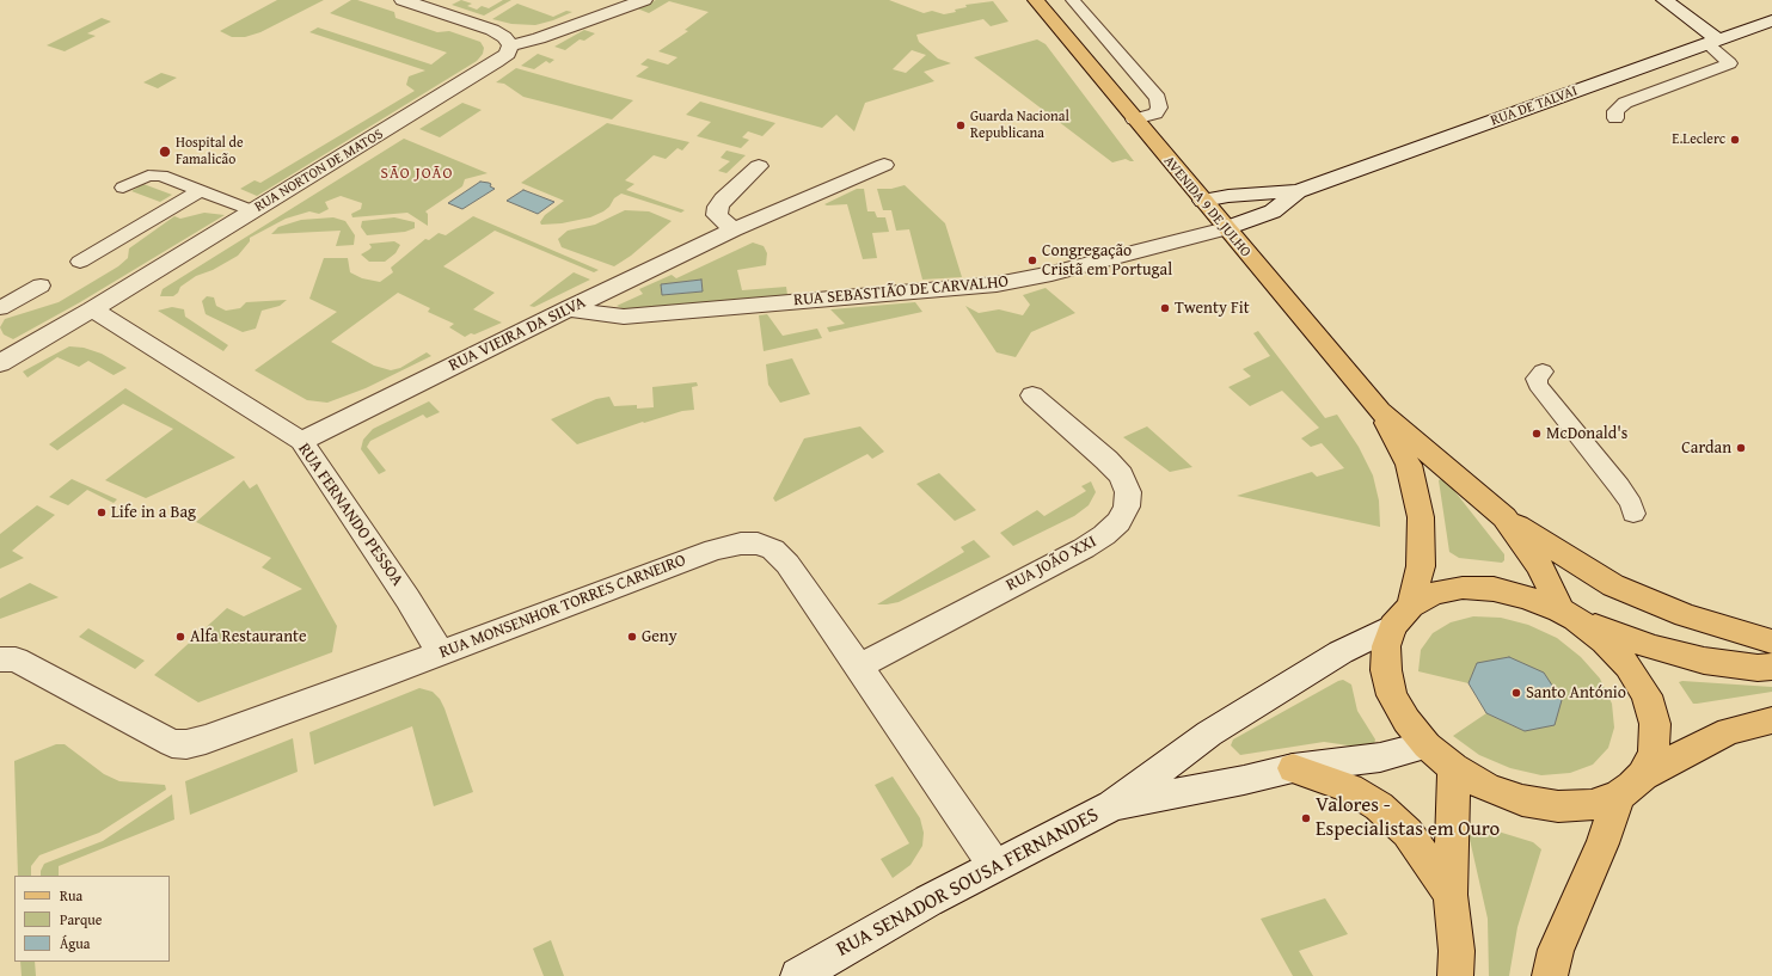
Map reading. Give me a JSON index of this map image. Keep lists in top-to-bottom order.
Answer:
{
  "streets": {
    "main road": ["AVENIDA 9 DE JULHO"],
    "street": [
      "RUA DE TALVAI",
      "RUA NORTON DE MATOS",
      "RUA SEBASTIÃO DE CARVALHO",
      "RUA VIEIRA DA SILVA",
      "RUA FERNANDO PESSOA",
      "RUA JOÃO XXI",
      "RUA MONSENHOR TORRES CARNEIRO",
      "RUA SENADOR SOUSA FERNANDES"
    ]
  },
  "crossings": [
    ["RUA DE TALVAI", "AVENIDA 9 DE JULHO"],
    ["RUA DE TALVAI", "RUA SEBASTIÃO DE CARVALHO"],
    ["RUA NORTON DE MATOS", "RUA FERNANDO PESSOA"],
    ["AVENIDA 9 DE JULHO", "RUA SEBASTIÃO DE CARVALHO"],
    ["AVENIDA 9 DE JULHO", "RUA SENADOR SOUSA FERNANDES"],
    ["RUA SEBASTIÃO DE CARVALHO", "RUA VIEIRA DA SILVA"],
    ["RUA VIEIRA DA SILVA", "RUA FERNANDO PESSOA"],
    ["RUA FERNANDO PESSOA", "RUA MONSENHOR TORRES CARNEIRO"],
    ["RUA JOÃO XXI", "RUA MONSENHOR TORRES CARNEIRO"],
    ["RUA MONSENHOR TORRES CARNEIRO", "RUA SENADOR SOUSA FERNANDES"]
  ],
  "districts": ["SÃO JOÃO"],
  "places": [
    "Guarda Nacional Republicana",
    "E.Leclerc",
    "Hospital de Famalicão",
    "Congregação Cristã em Portugal",
    "Twenty Fit",
    "McDonald's",
    "Cardan",
    "Life in a Bag",
    "Alfa Restaurante",
    "Geny",
    "Santo António",
    "Valores - Especialistas em Ouro"
  ],
  "legend": ["Rua", "Parque", "Água"]
}
